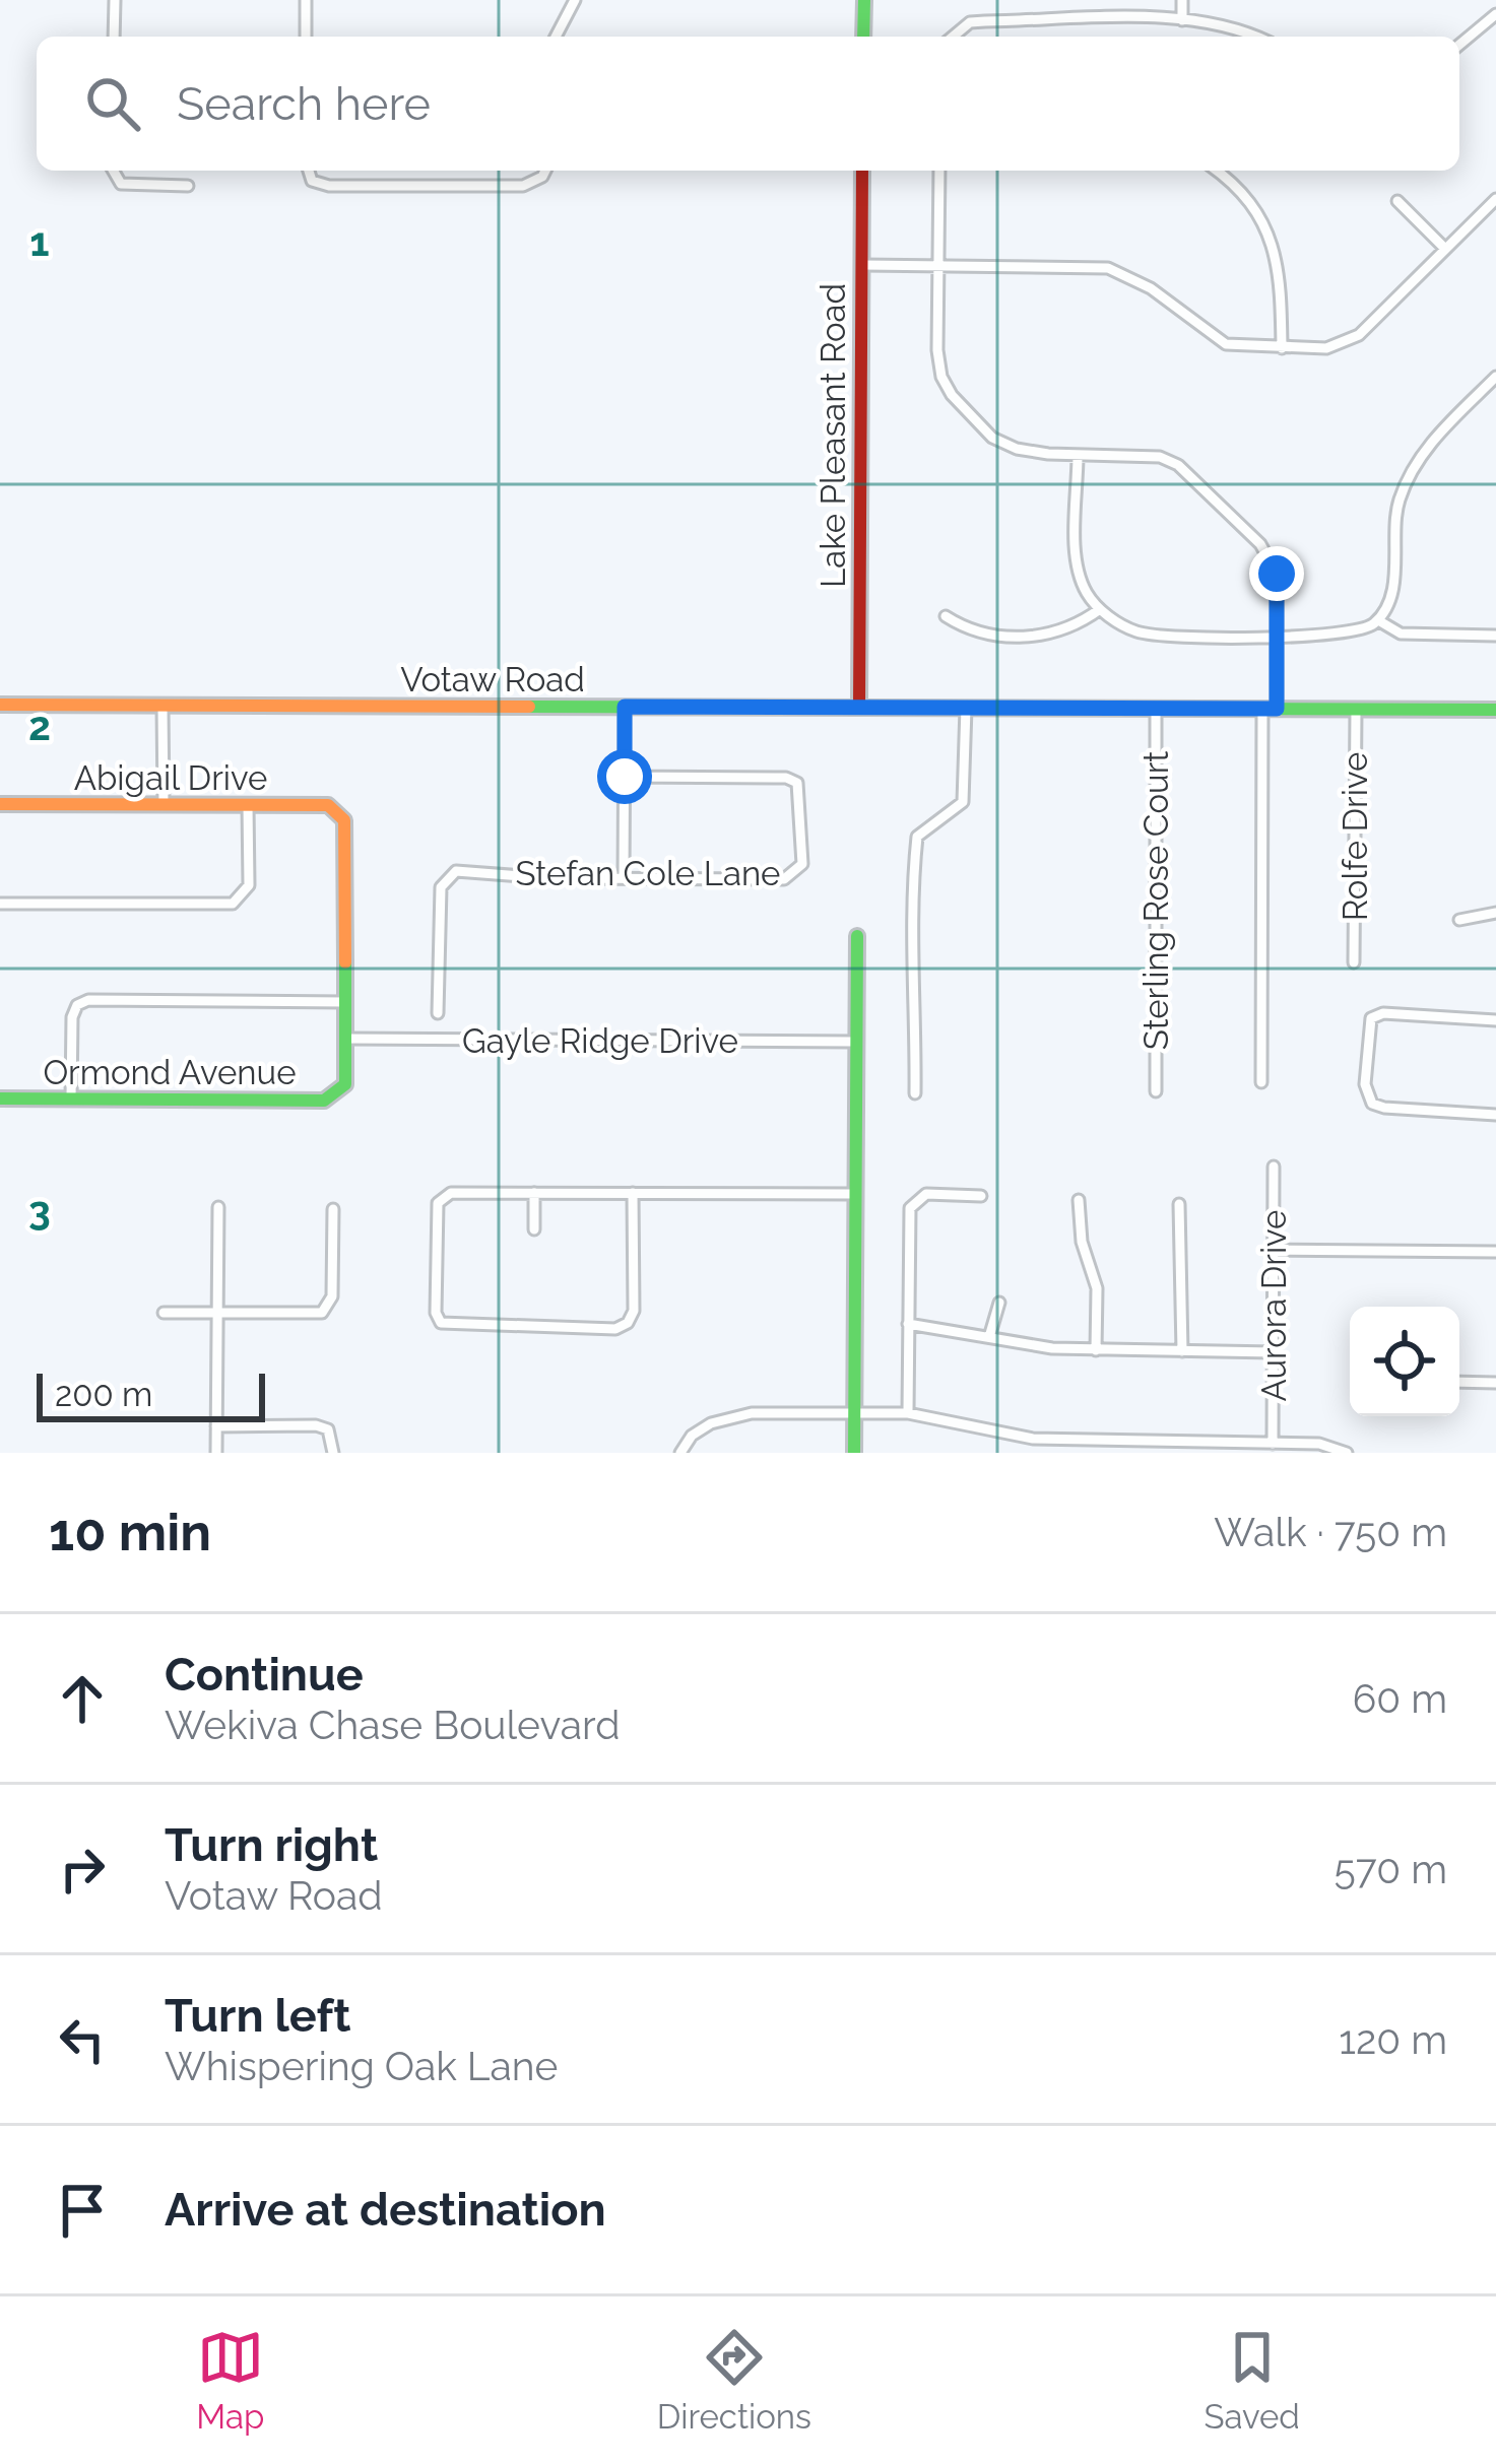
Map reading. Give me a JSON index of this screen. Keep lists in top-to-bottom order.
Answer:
{
  "streets": {
    "street": [
      "Lake Pleasant Road",
      "Votaw Road",
      "Abigail Drive",
      "Rolfe Drive",
      "Stefan Cole Lane",
      "Sterling Rose Court",
      "Gayle Ridge Drive",
      "Ormond Avenue",
      "Aurora Drive"
    ]
  },
  "crossings": [
    ["Lake Pleasant Road", "Votaw Road"],
    ["Votaw Road", "Rolfe Drive"],
    ["Votaw Road", "Sterling Rose Court"],
    ["Gayle Ridge Drive", "Ormond Avenue"]
  ],
  "scale_bar": "200 m",
  "page": {
    "search": "Search here",
    "scale": "200 m",
    "heading": ["10 min", "Walk · 750 m"],
    "list": [
      ["Continue", "Wekiva Chase Boulevard", "60 m"],
      ["Turn right", "Votaw Road", "570 m"],
      ["Turn left", "Whispering Oak Lane", "120 m"],
      "Arrive at destination"
    ],
    "nav": ["Map", "Directions", "Saved"]
  },
  "grid": {
    "rows": ["1", "2", "3"]
  }
}
